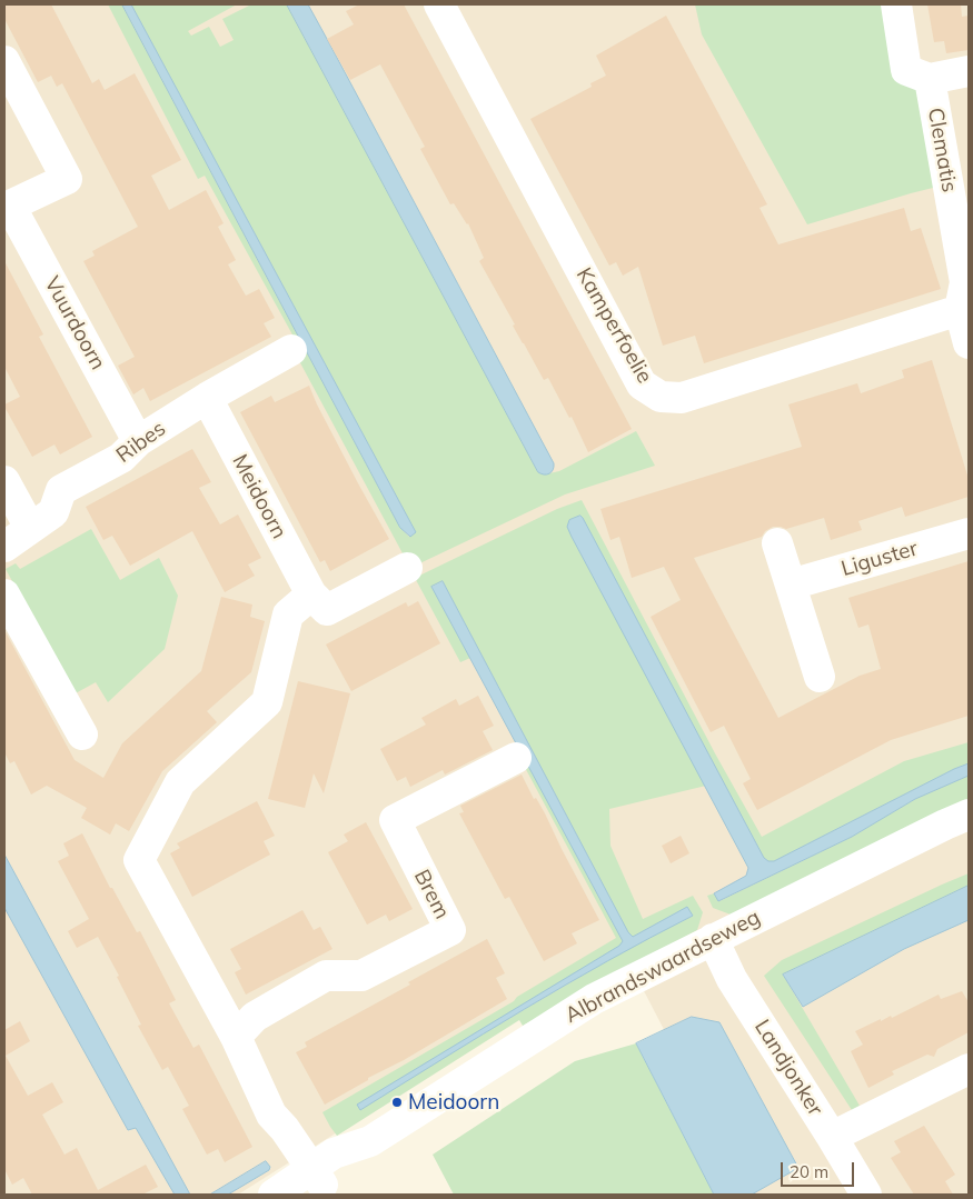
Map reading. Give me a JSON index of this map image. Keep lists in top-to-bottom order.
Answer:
{
  "streets": {
    "street": [
      "Clematis",
      "Vuurdoorn",
      "Kamperfoelie",
      "Ribes",
      "Meidoorn",
      "Liguster",
      "Brem",
      "Albrandswaardseweg",
      "Landjonker"
    ]
  },
  "crossings": [
    ["Clematis", "Kamperfoelie"],
    ["Vuurdoorn", "Ribes"],
    ["Ribes", "Meidoorn"],
    ["Albrandswaardseweg", "Landjonker"]
  ],
  "places": ["Meidoorn"],
  "scale_bar": "20 m"
}
